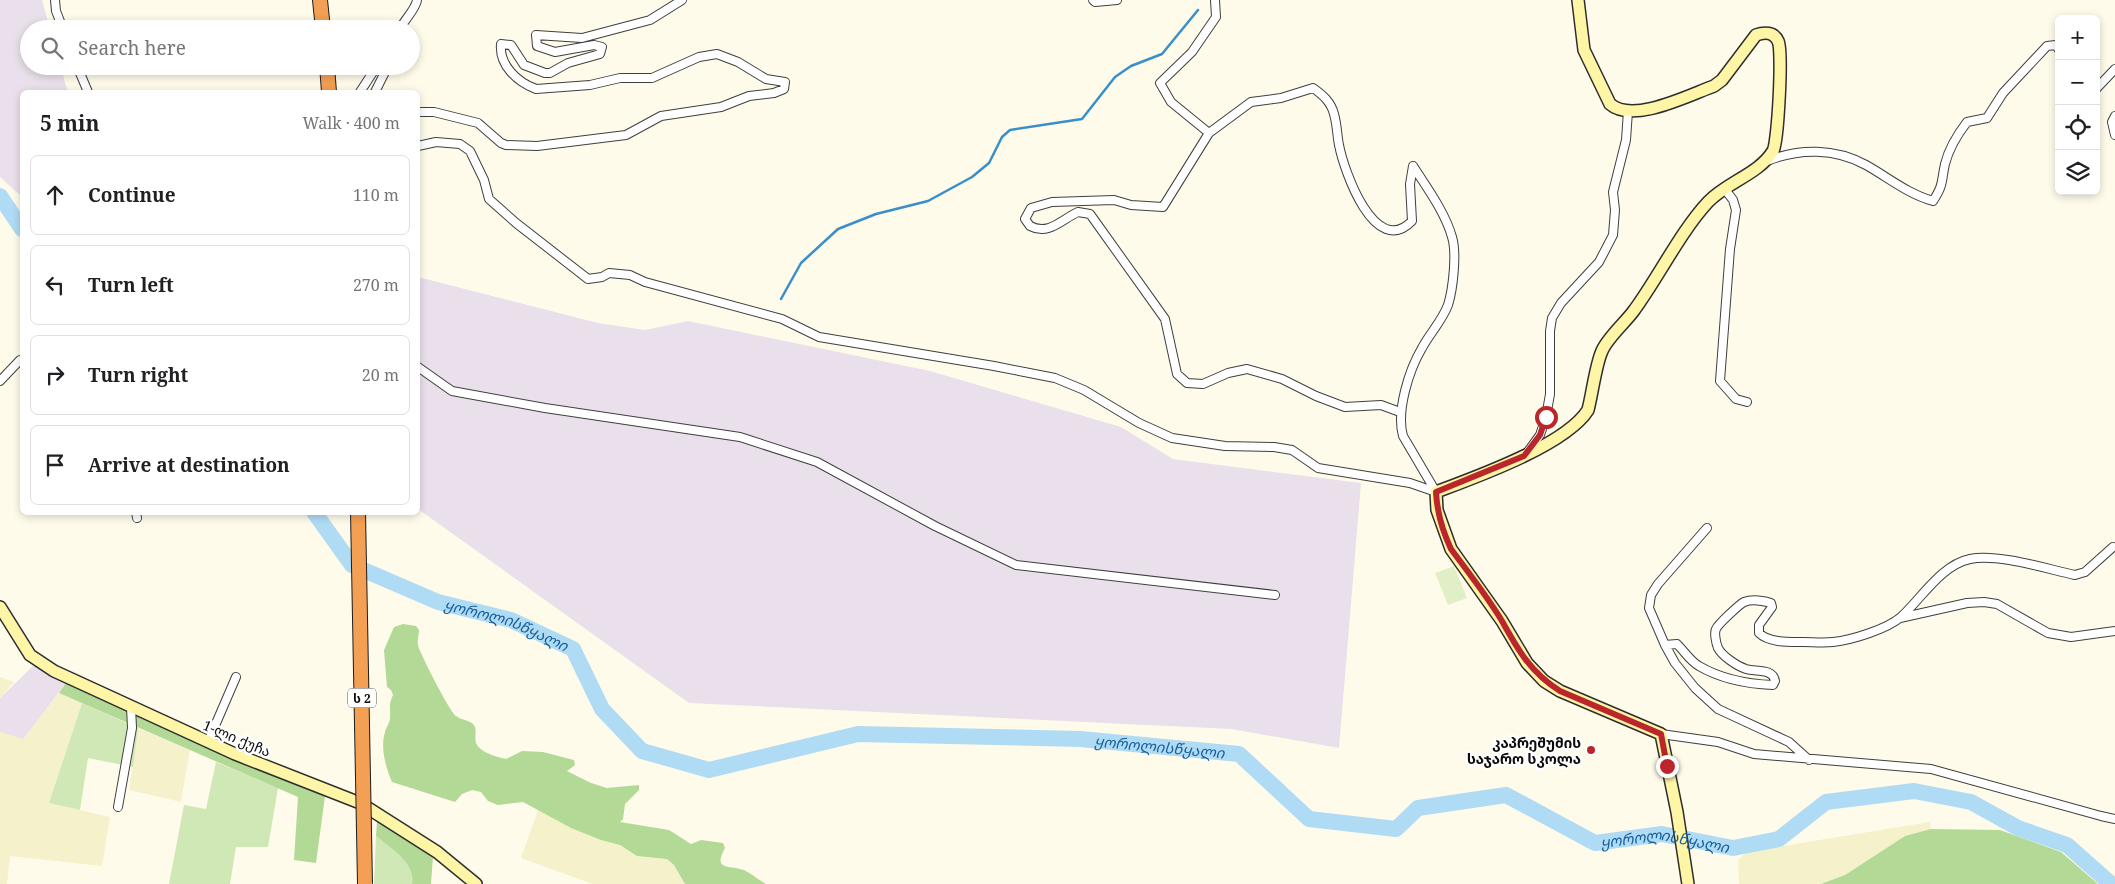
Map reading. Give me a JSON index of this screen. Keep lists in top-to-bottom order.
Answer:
{
  "streets": {
    "highway": ["ს 2"],
    "street": ["1-ლი ქუჩა"]
  },
  "water": ["ყოროლისწყალი"],
  "places": ["კაპრეშუმის საჯარო სკოლა"],
  "page": {
    "map_buttons": ["+", "−"],
    "search": "Search here",
    "heading": ["5 min", "Walk · 400 m"],
    "list": [
      ["Continue", "110 m"],
      ["Turn left", "270 m"],
      ["Turn right", "20 m"],
      "Arrive at destination"
    ]
  }
}
